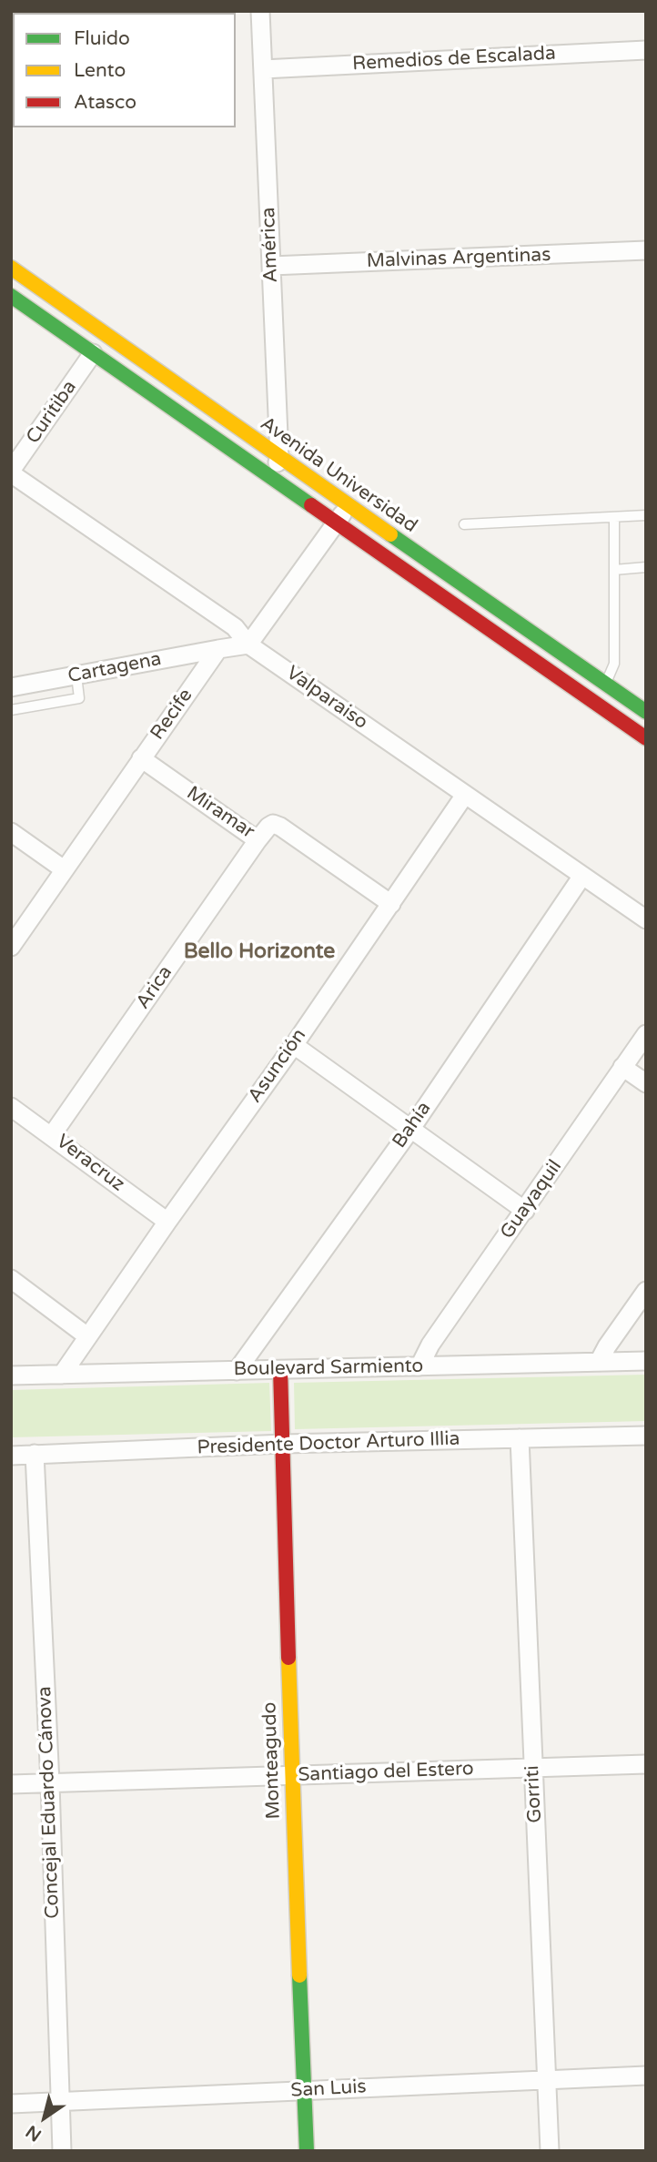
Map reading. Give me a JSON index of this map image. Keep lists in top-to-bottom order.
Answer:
{
  "streets": {
    "main road": ["Avenida Universidad", "Monteagudo"],
    "street": [
      "Remedios de Escalada",
      "América",
      "Malvinas Argentinas",
      "Curitiba",
      "Cartagena",
      "Valparaiso",
      "Recife",
      "Miramar",
      "Arica",
      "Asunción",
      "Bahía",
      "Veracruz",
      "Guayaquil",
      "Boulevard Sarmiento",
      "Presidente Doctor Arturo Illia",
      "Santiago del Estero",
      "Gorriti",
      "Concejal Eduardo Cánova",
      "San Luis"
    ]
  },
  "crossings": [
    ["Remedios de Escalada", "América"],
    ["América", "Malvinas Argentinas"],
    ["América", "Avenida Universidad"],
    ["Curitiba", "Valparaiso"],
    ["Cartagena", "Recife"],
    ["Valparaiso", "Asunción"],
    ["Valparaiso", "Bahía"],
    ["Recife", "Miramar"],
    ["Miramar", "Arica"],
    ["Miramar", "Asunción"],
    ["Arica", "Veracruz"],
    ["Asunción", "Veracruz"],
    ["Asunción", "Boulevard Sarmiento"],
    ["Bahía", "Boulevard Sarmiento"],
    ["Guayaquil", "Boulevard Sarmiento"],
    ["Boulevard Sarmiento", "Monteagudo"],
    ["Presidente Doctor Arturo Illia", "Monteagudo"],
    ["Presidente Doctor Arturo Illia", "Gorriti"],
    ["Presidente Doctor Arturo Illia", "Concejal Eduardo Cánova"],
    ["Monteagudo", "Santiago del Estero"],
    ["Monteagudo", "San Luis"],
    ["Santiago del Estero", "Gorriti"],
    ["Santiago del Estero", "Concejal Eduardo Cánova"],
    ["Gorriti", "San Luis"],
    ["Concejal Eduardo Cánova", "San Luis"]
  ],
  "districts": ["Bello Horizonte"],
  "legend": ["Fluido", "Lento", "Atasco"],
  "north": "bottom left"
}
